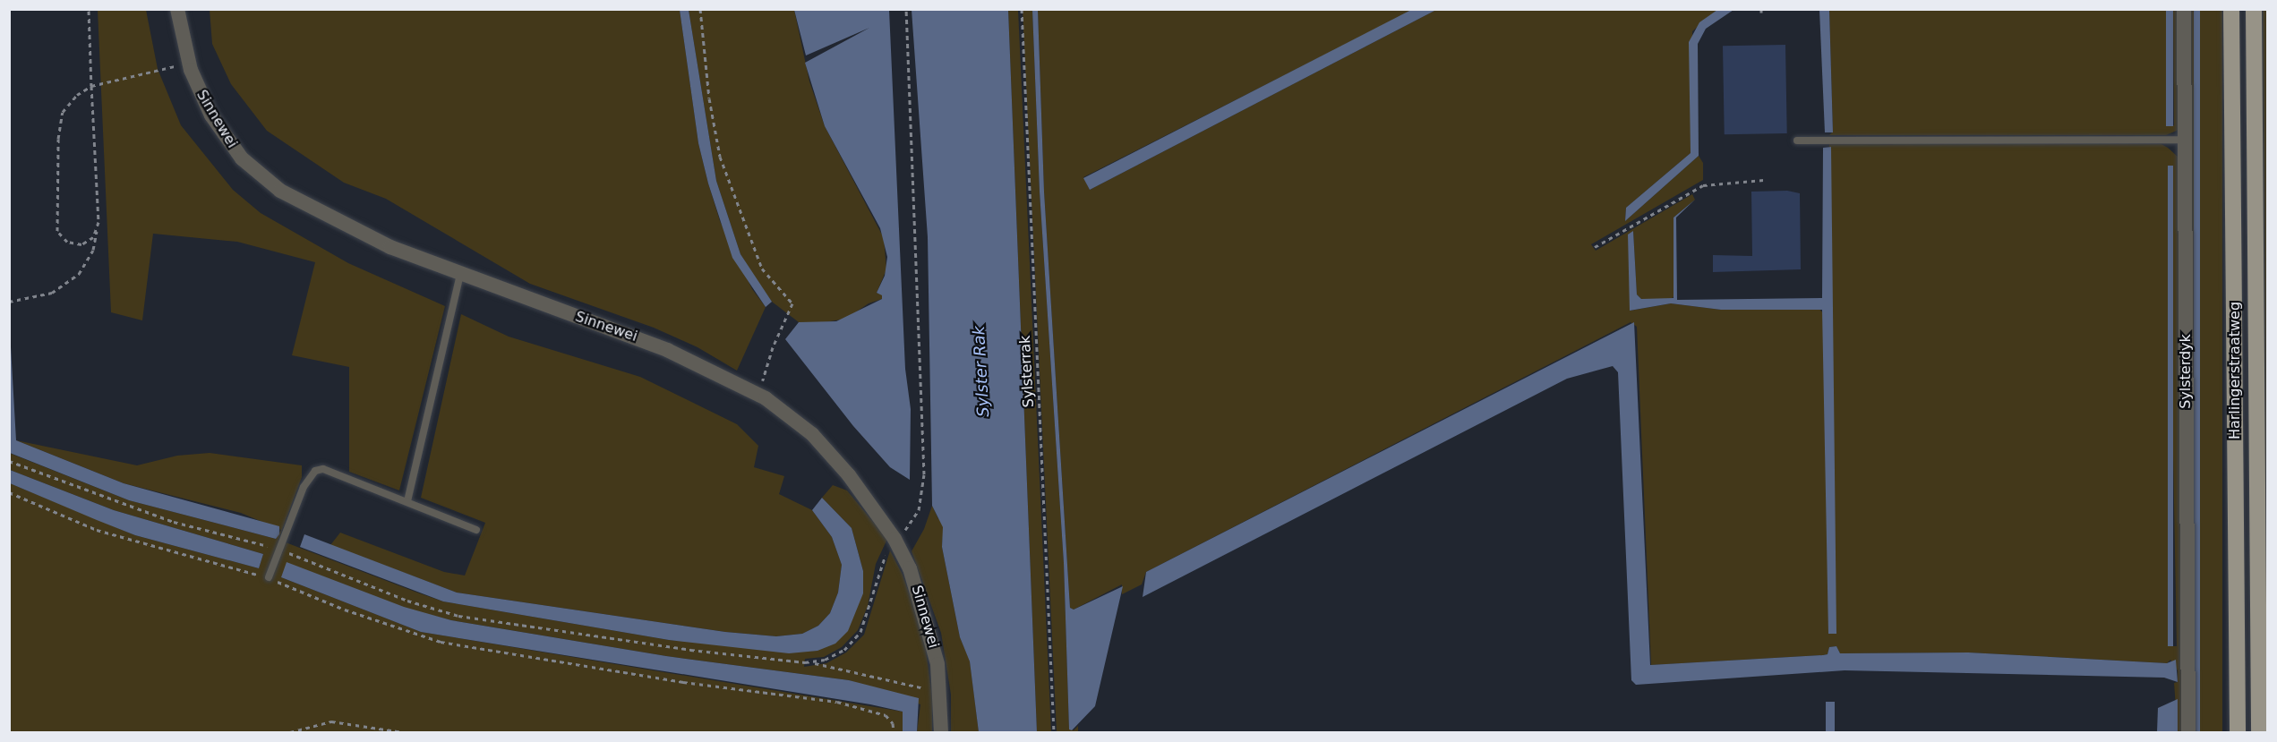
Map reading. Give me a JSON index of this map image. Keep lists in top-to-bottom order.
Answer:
{
  "streets": {
    "main road": ["Harlingerstraatweg"],
    "street": ["Sinnewei", "Sylsterdyk"],
    "path": ["Sylsterrak"]
  },
  "water": ["Sylster Rak"]
}
